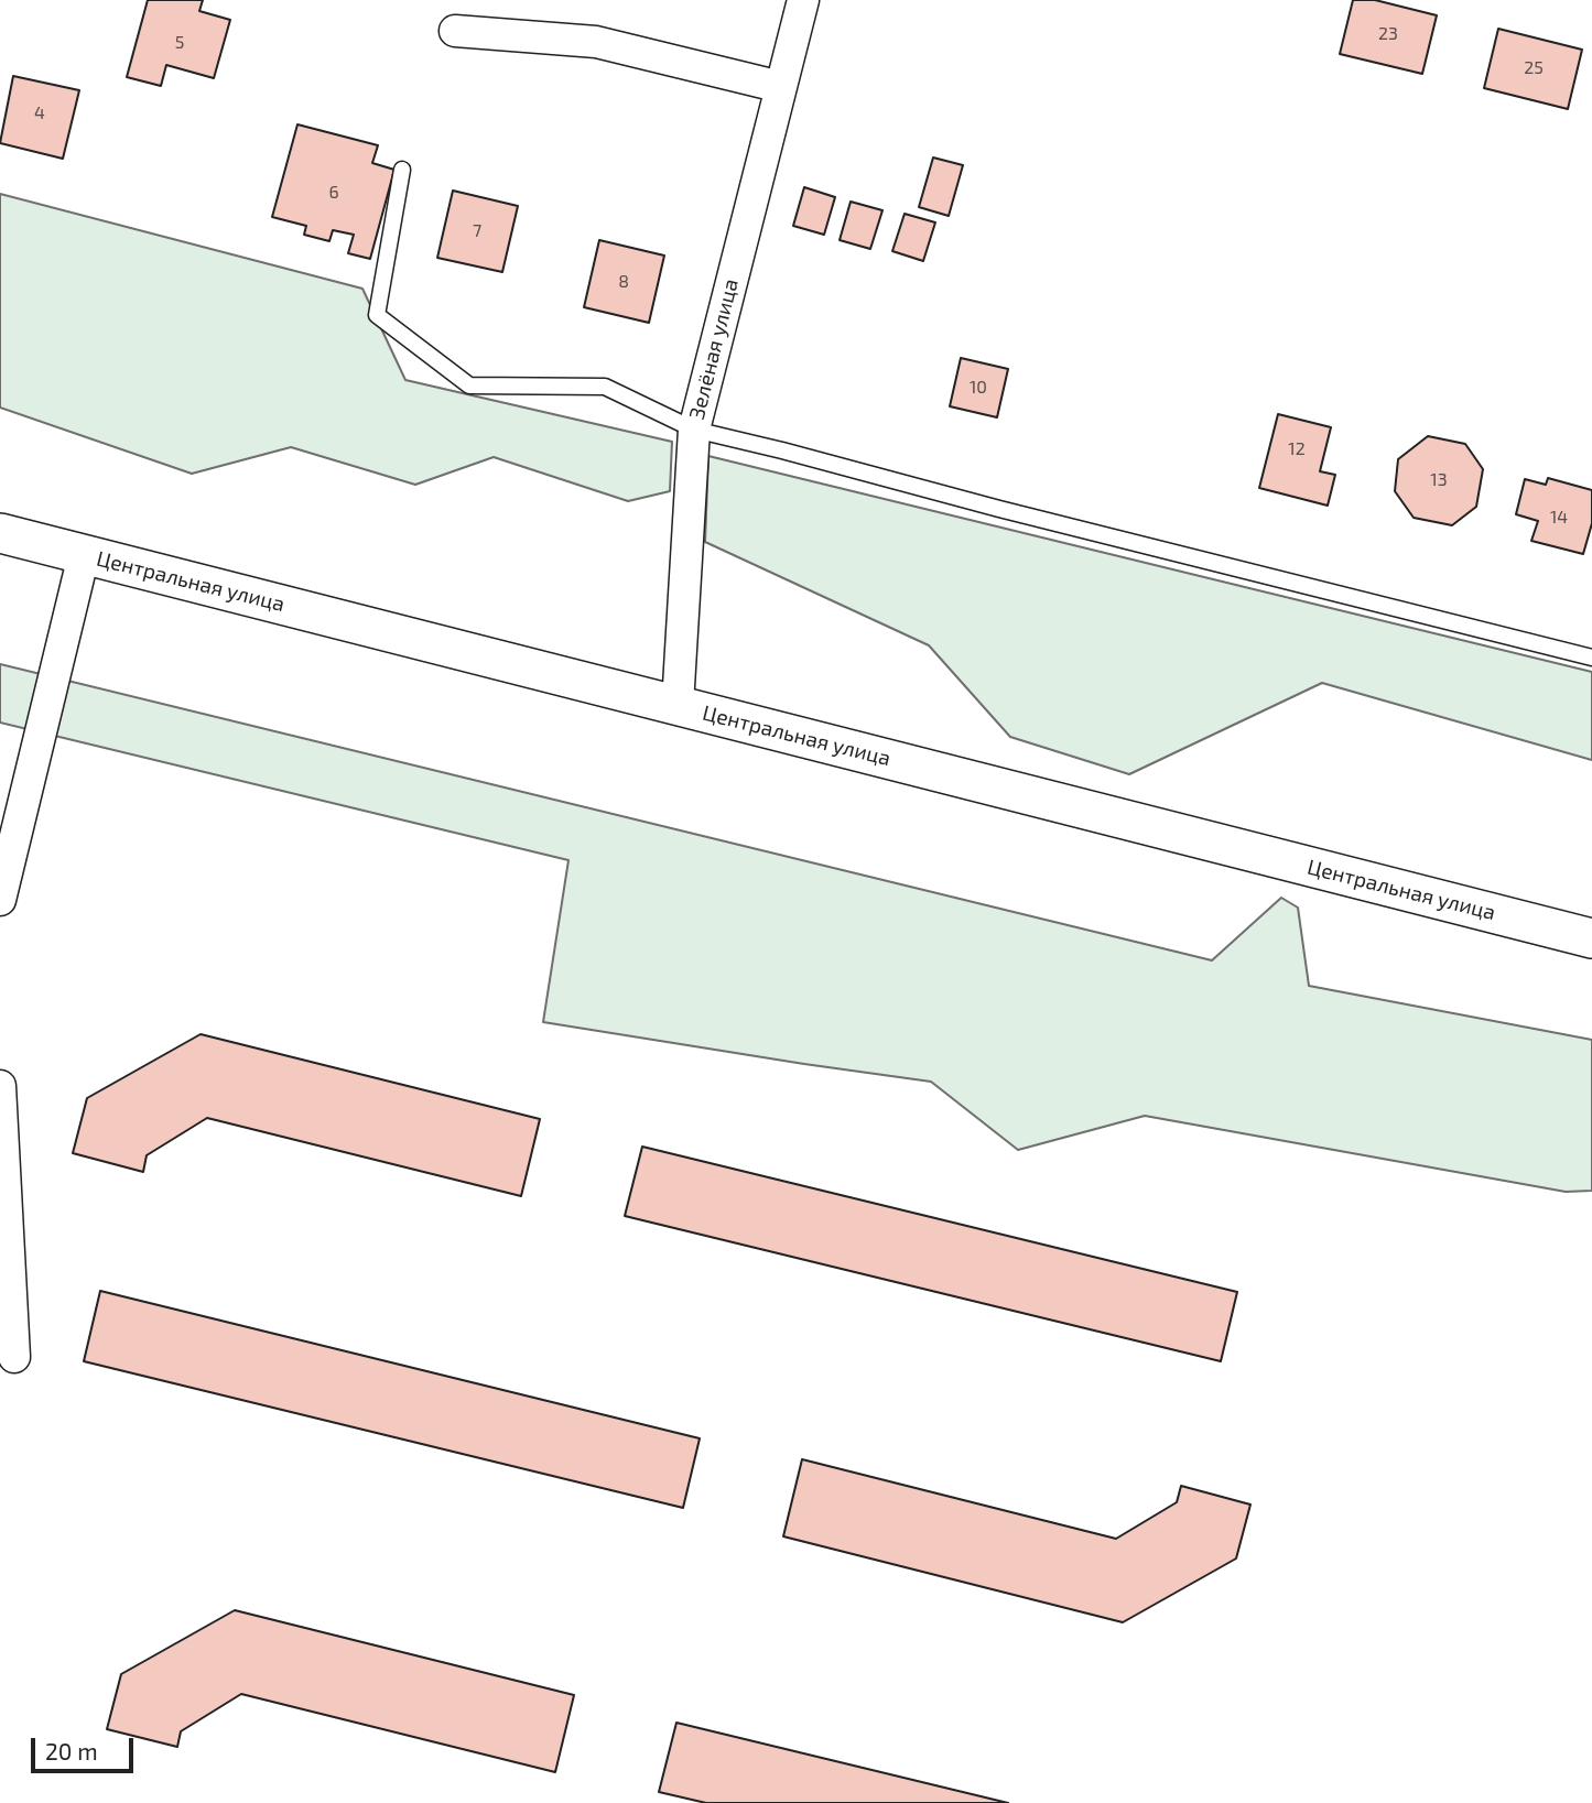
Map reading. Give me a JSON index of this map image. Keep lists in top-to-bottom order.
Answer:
{
  "streets": {
    "street": ["Зелёная улица", "Центральная улица"]
  },
  "crossings": [
    ["Зелёная улица", "Центральная улица"]
  ],
  "house_numbers": [
    "23",
    "5",
    "25",
    "4",
    "6",
    "7",
    "8",
    "10",
    "12",
    "13",
    "14"
  ],
  "scale_bar": "20 m"
}
